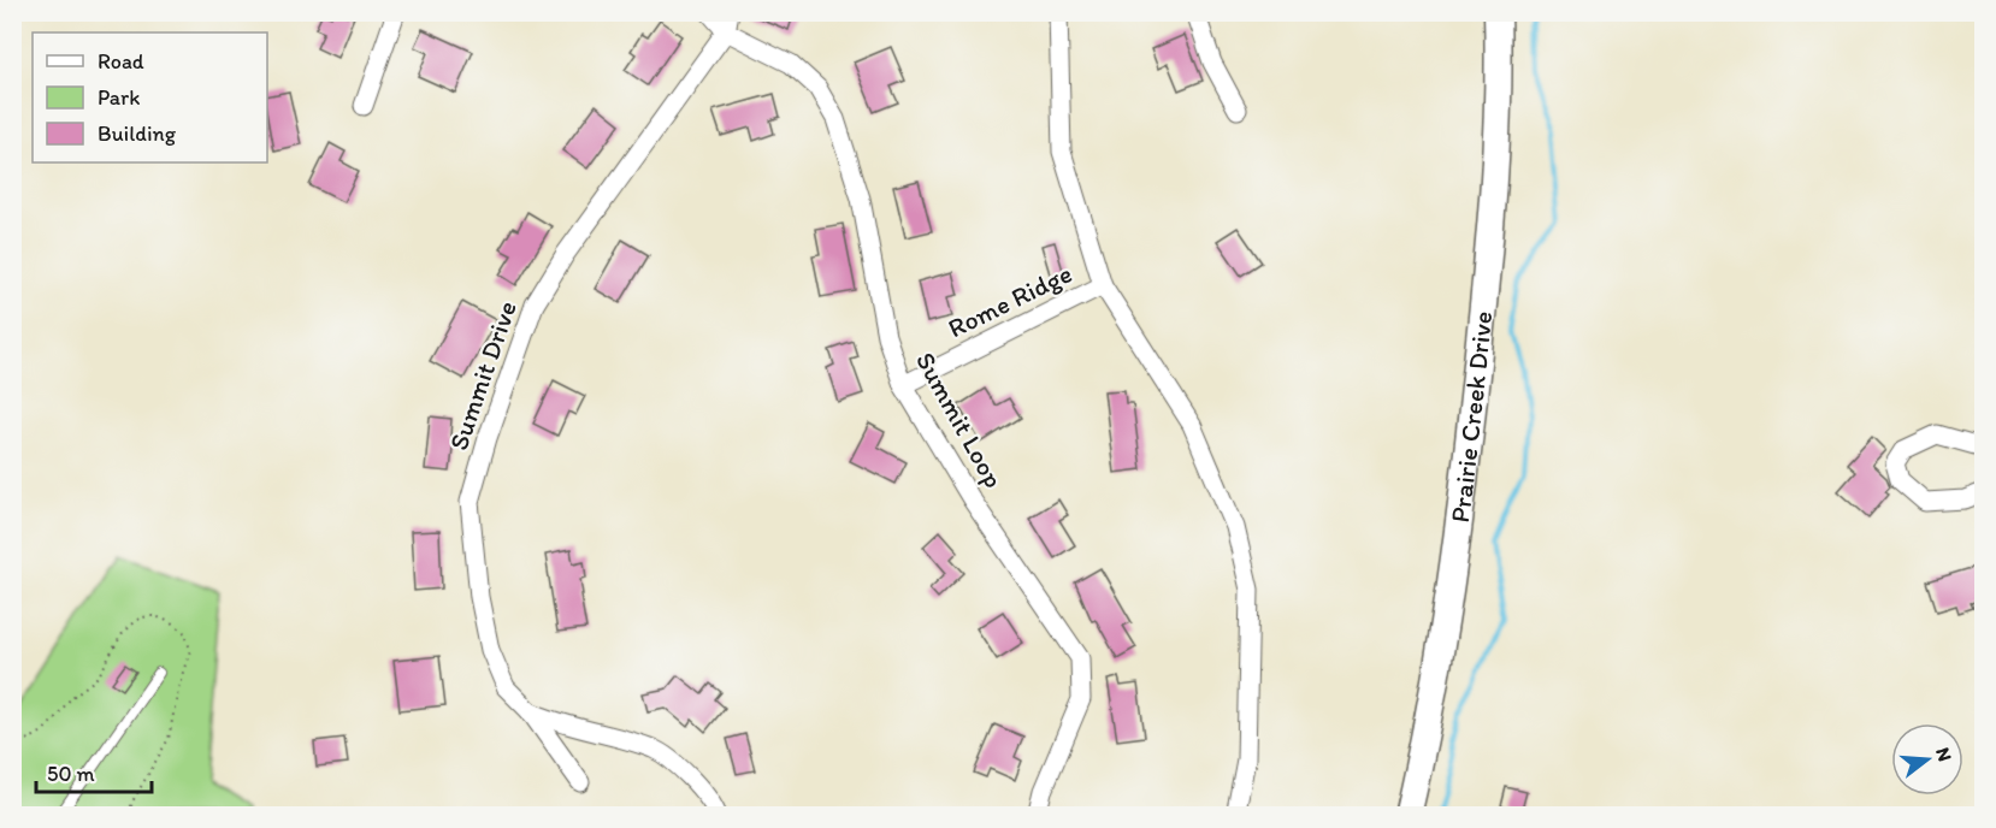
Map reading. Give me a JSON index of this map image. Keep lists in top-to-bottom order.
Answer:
{
  "streets": {
    "main road": ["Prairie Creek Drive"],
    "street": ["Rome Ridge", "Summit Drive", "Summit Loop"]
  },
  "crossings": [
    ["Rome Ridge", "Summit Loop"],
    ["Summit Drive", "Summit Loop"]
  ],
  "legend": ["Road", "Park", "Building"],
  "scale_bar": "50 m",
  "north": "right"
}
